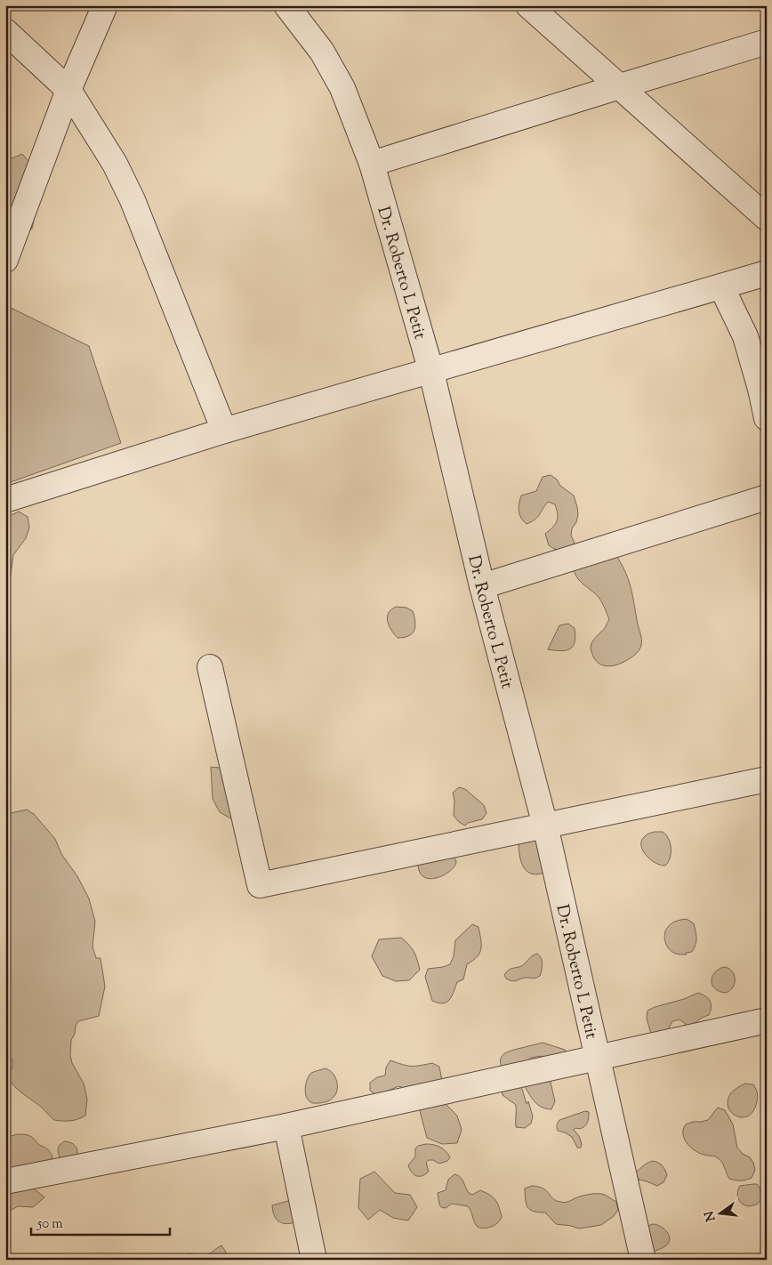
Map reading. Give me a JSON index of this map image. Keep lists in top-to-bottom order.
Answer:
{
  "streets": {
    "street": ["Dr. Roberto L Petit"]
  },
  "scale_bar": "50 m",
  "north": "left"
}
